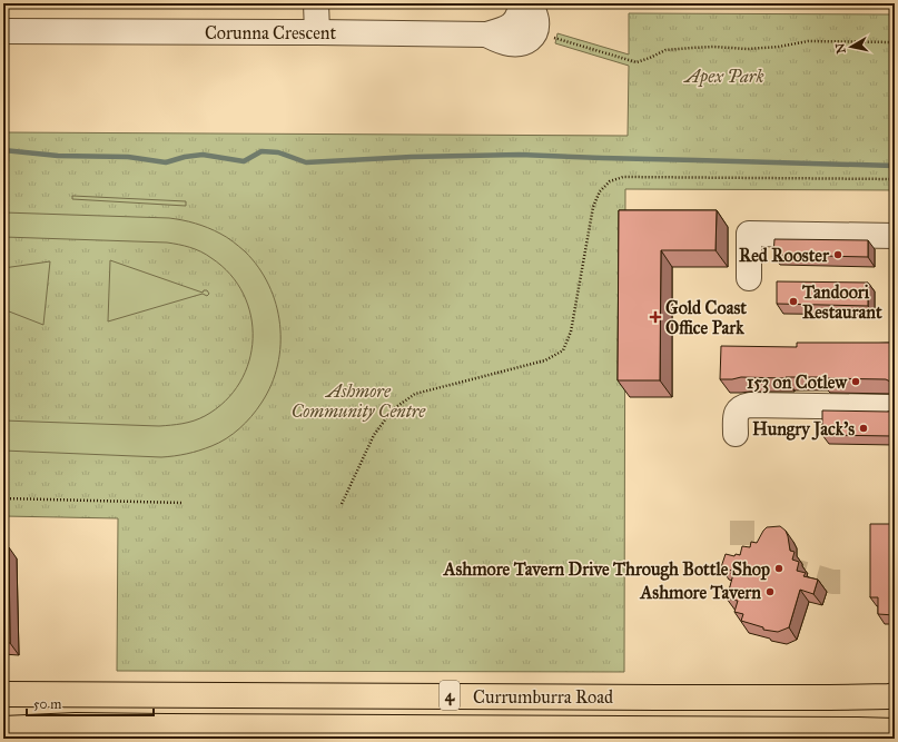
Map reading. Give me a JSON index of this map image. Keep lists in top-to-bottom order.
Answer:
{
  "streets": {
    "main road": ["4", "Currumburra Road"],
    "street": ["Corunna Crescent"]
  },
  "parks": ["Apex Park", "Ashmore Community Centre"],
  "places": {
    "other": [
      "Red Rooster",
      "Tandoori Restaurant",
      "153 on Cotlew",
      "Hungry Jack's",
      "Ashmore Tavern Drive Through Bottle Shop",
      "Ashmore Tavern"
    ],
    "health": ["Gold Coast Office Park"]
  },
  "scale_bar": "50 m",
  "north": "left"
}
